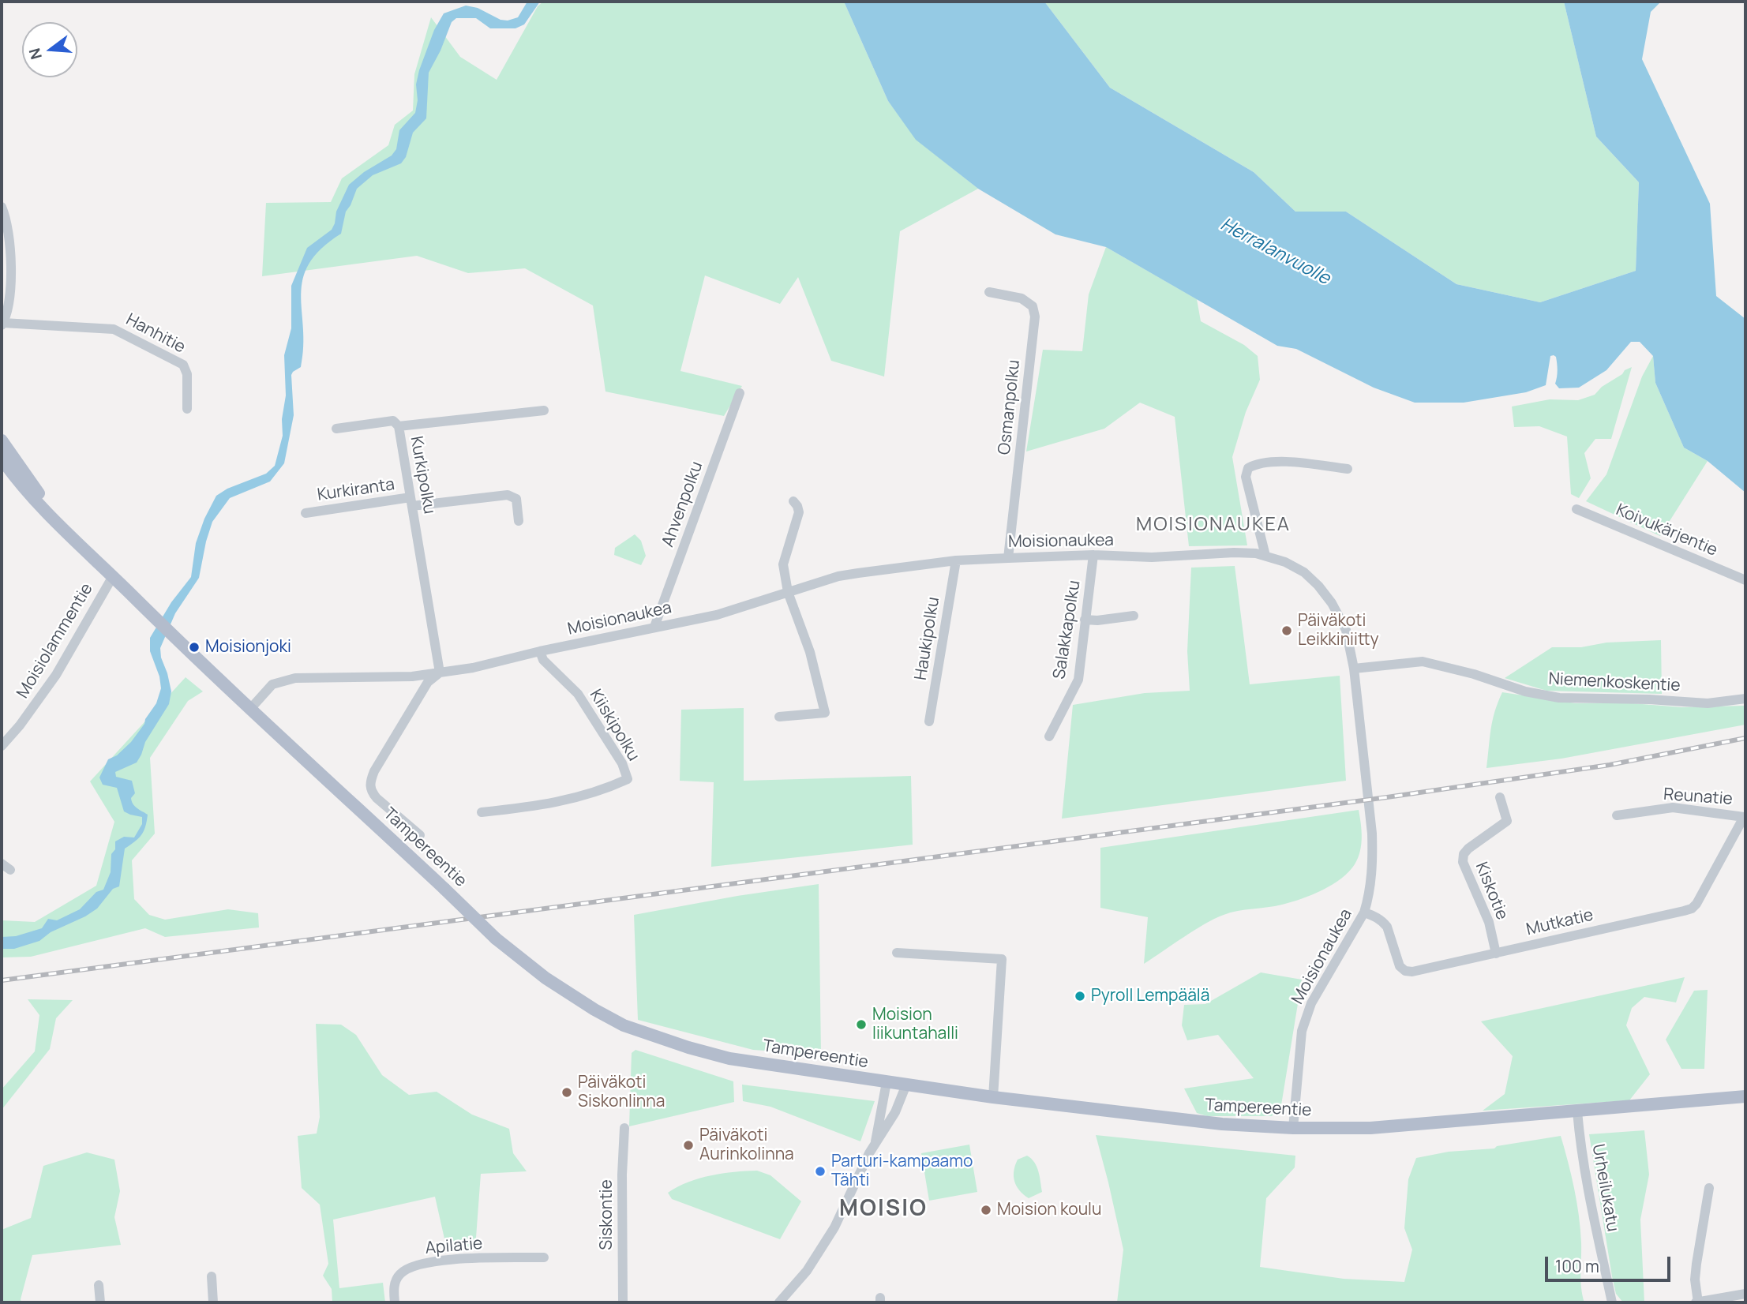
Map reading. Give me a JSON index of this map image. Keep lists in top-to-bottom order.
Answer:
{
  "streets": {
    "main road": ["Tampereentie"],
    "street": [
      "Hanhitie",
      "Osmanpolku",
      "Kurkipolku",
      "Kurkiranta",
      "Ahvenpolku",
      "Koivukärjentie",
      "Moisionaukea",
      "Salakkapolku",
      "Haukipolku",
      "Moisiolammentie",
      "Niemenkoskentie",
      "Kiiskipolku",
      "Reunatie",
      "Kiskotie",
      "Mutkatie",
      "Urheilukatu",
      "Siskontie",
      "Apilatie"
    ]
  },
  "crossings": [
    ["Osmanpolku", "Moisionaukea"],
    ["Kurkipolku", "Kurkiranta"],
    ["Kurkipolku", "Moisionaukea"],
    ["Ahvenpolku", "Moisionaukea"],
    ["Moisionaukea", "Salakkapolku"],
    ["Moisionaukea", "Haukipolku"],
    ["Moisionaukea", "Niemenkoskentie"],
    ["Moisionaukea", "Kiiskipolku"],
    ["Moisionaukea", "Tampereentie"],
    ["Moisionaukea", "Mutkatie"],
    ["Moisiolammentie", "Tampereentie"],
    ["Reunatie", "Mutkatie"],
    ["Tampereentie", "Urheilukatu"],
    ["Kiskotie", "Mutkatie"]
  ],
  "districts": ["MOISIONAUKEA", "MOISIO"],
  "water": ["Herralanvuolle"],
  "places": [
    "Päiväkoti Leikkiniitty",
    "Moisionjoki",
    "Pyroll Lempäälä",
    "Moision liikuntahalli",
    "Päiväkoti Siskonlinna",
    "Päiväkoti Aurinkolinna",
    "Parturi-kampaamo Tähti",
    "Moision koulu"
  ],
  "scale_bar": "100 m",
  "north": "left"
}
